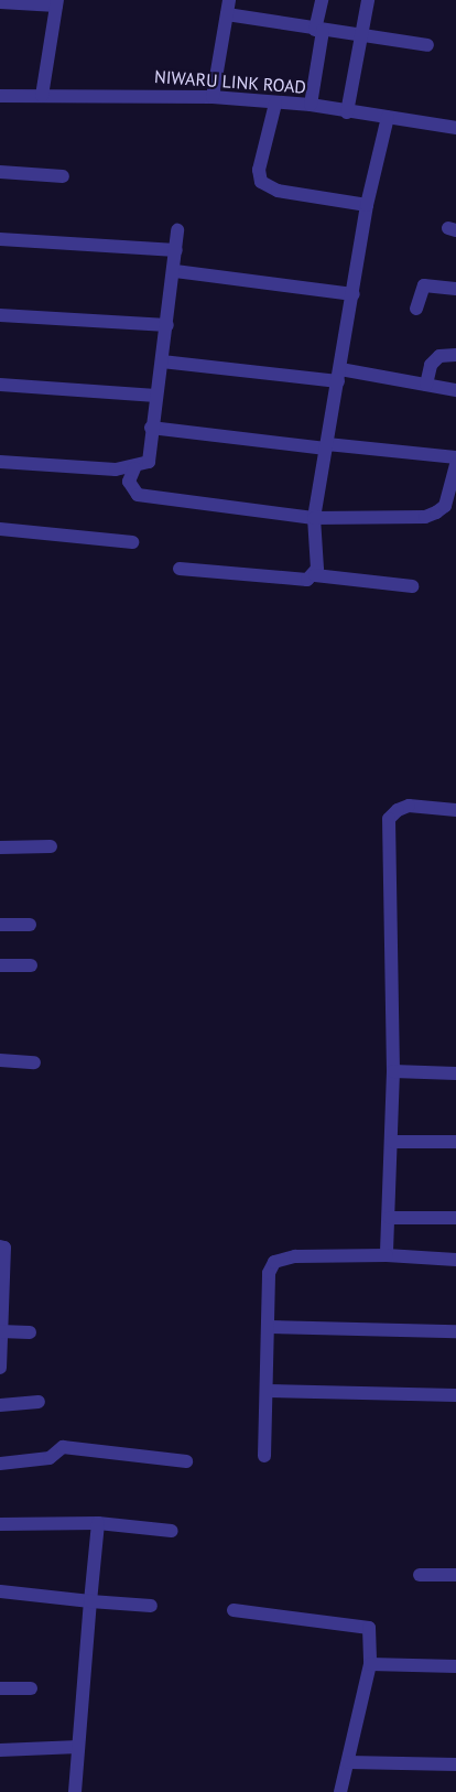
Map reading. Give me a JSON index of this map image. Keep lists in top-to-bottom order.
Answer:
{
  "streets": {
    "street": ["NIWARU LINK ROAD"]
  }
}
